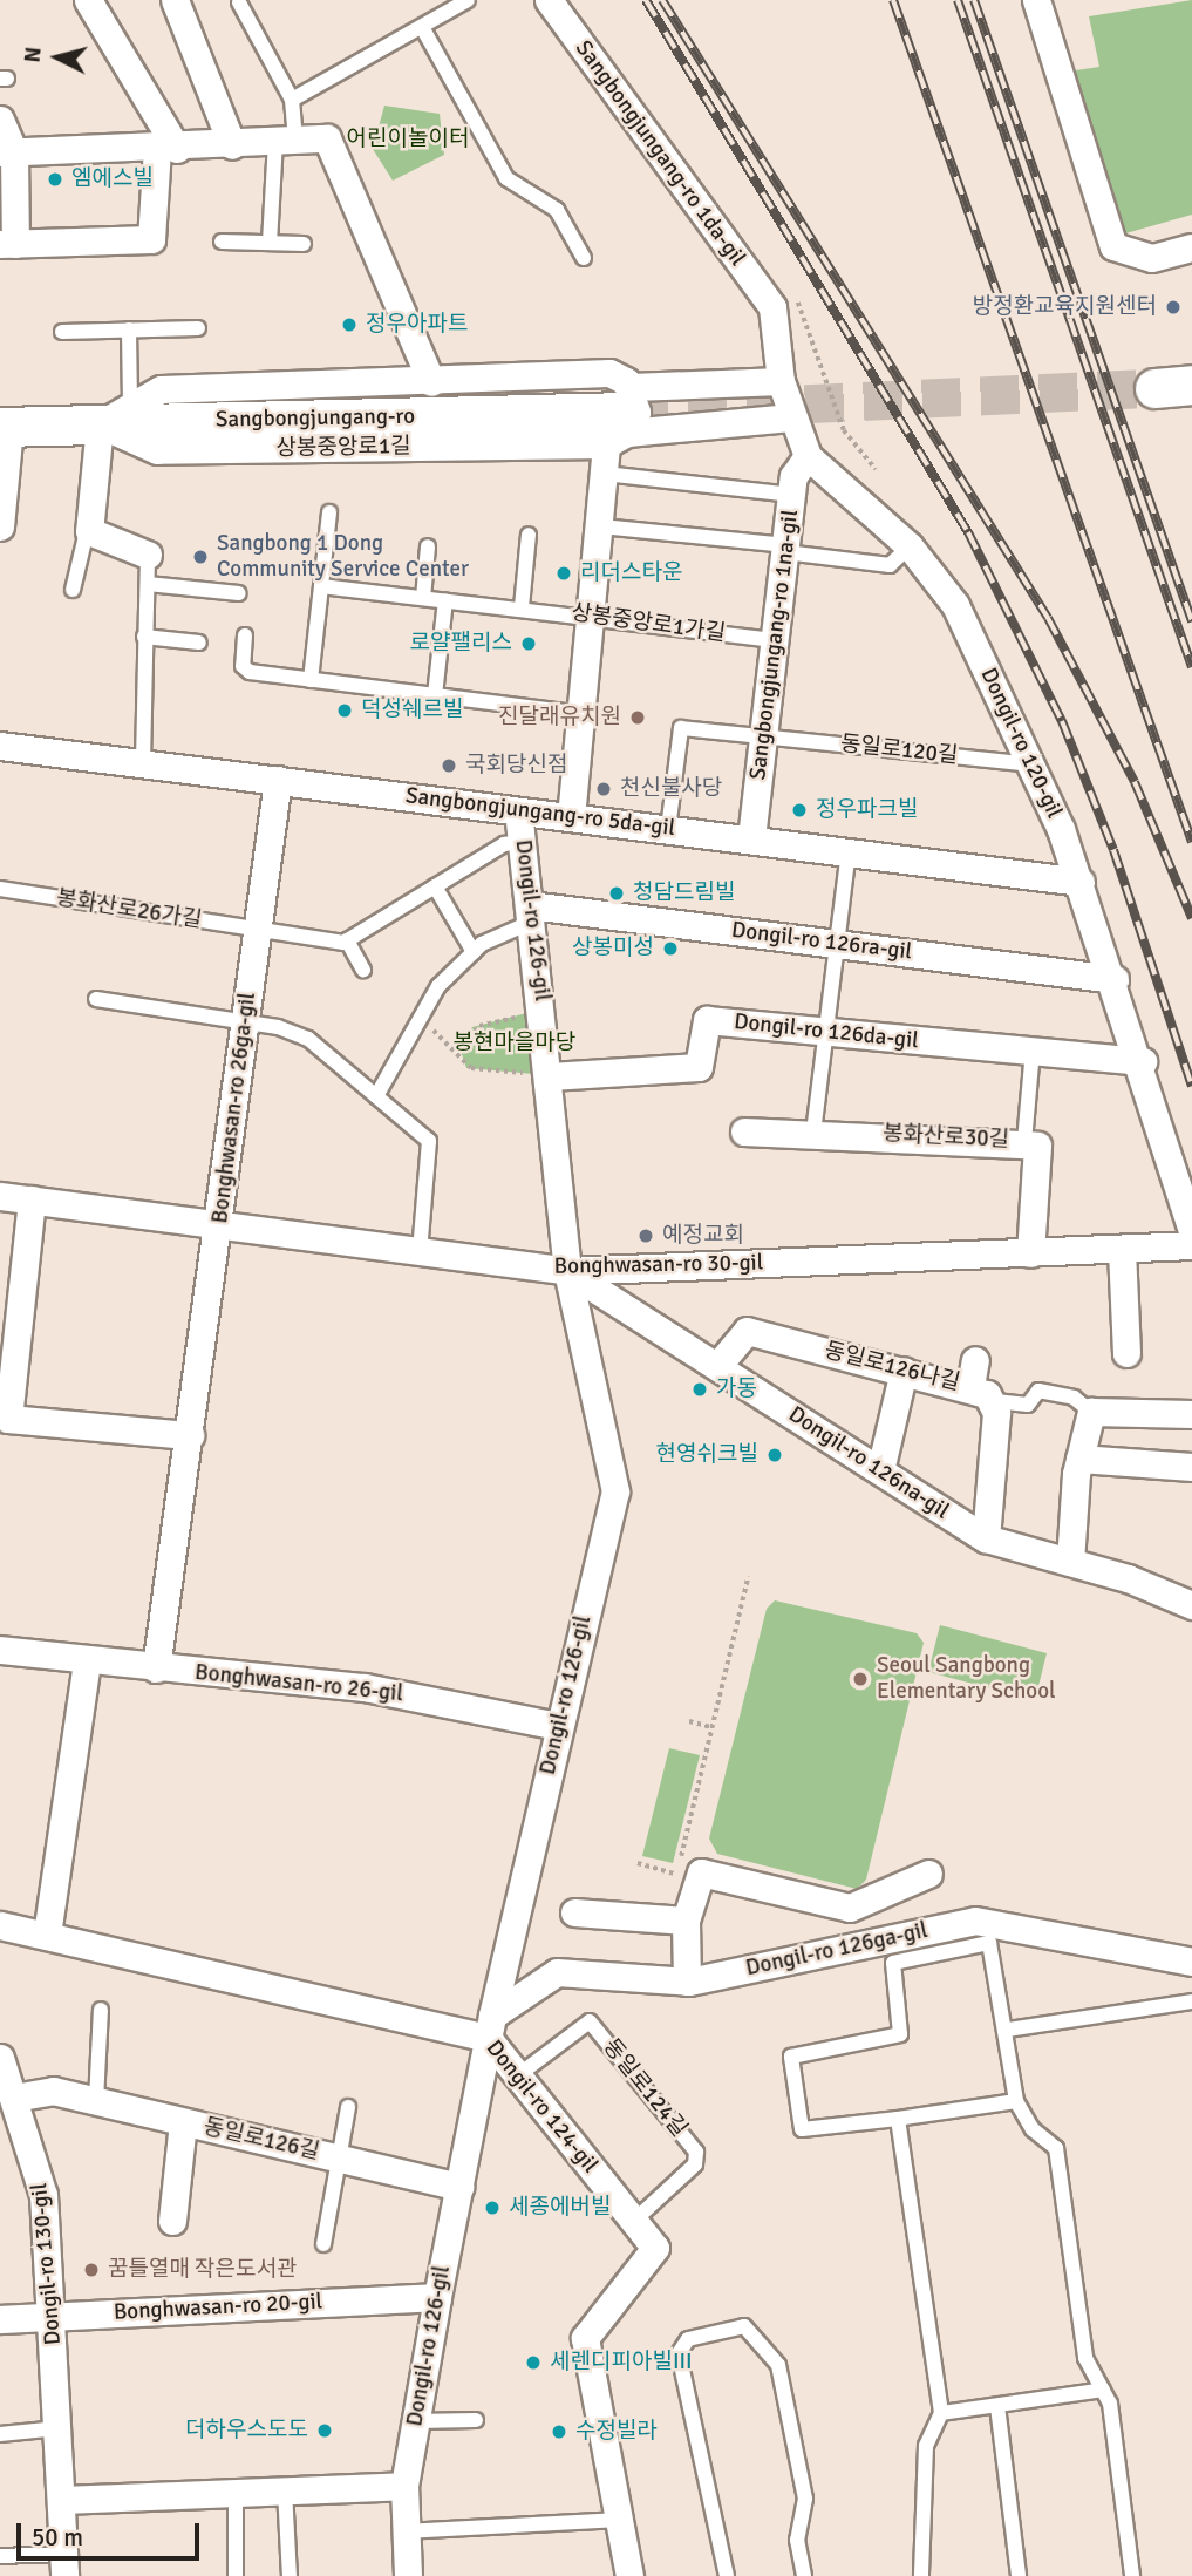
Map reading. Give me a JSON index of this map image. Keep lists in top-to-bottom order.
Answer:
{
  "streets": {
    "main road": ["Sangbongjungang-ro"],
    "street": [
      "Sangbongjungang-ro 1da-gil",
      "Sangbongjungang-ro 1na-gil",
      "Dongil-ro 120-gil",
      "Sangbongjungang-ro 5da-gil",
      "Dongil-ro 126-gil",
      "Dongil-ro 126ra-gil",
      "Dongil-ro 126da-gil",
      "Bonghwasan-ro 26ga-gil",
      "봉화산로30길",
      "Bonghwasan-ro 30-gil",
      "동일로126나길",
      "Dongil-ro 126na-gil",
      "Bonghwasan-ro 26-gil",
      "Dongil-ro 126ga-gil",
      "Dongil-ro 124-gil",
      "동일로126길",
      "Dongil-ro 130-gil",
      "Bonghwasan-ro 20-gil"
    ],
    "lane": [
      "상봉중앙로1가길",
      "동일로120길",
      "봉화산로26가길",
      "동일로124길"
    ]
  },
  "crossings": [
    ["Sangbongjungang-ro 1da-gil", "Dongil-ro 120-gil"],
    ["상봉중앙로1가길", "Sangbongjungang-ro 1na-gil"],
    ["Sangbongjungang-ro 1na-gil", "Dongil-ro 120-gil"],
    ["Sangbongjungang-ro 1na-gil", "동일로120길"],
    ["Sangbongjungang-ro 1na-gil", "Sangbongjungang-ro 5da-gil"],
    ["Dongil-ro 120-gil", "동일로120길"],
    ["Dongil-ro 120-gil", "Sangbongjungang-ro 5da-gil"],
    ["Dongil-ro 120-gil", "Dongil-ro 126ra-gil"],
    ["Dongil-ro 120-gil", "Dongil-ro 126da-gil"],
    ["동일로120길", "Sangbongjungang-ro 5da-gil"],
    ["Sangbongjungang-ro 5da-gil", "Dongil-ro 126-gil"],
    ["Sangbongjungang-ro 5da-gil", "Bonghwasan-ro 26ga-gil"],
    ["봉화산로26가길", "Bonghwasan-ro 26ga-gil"],
    ["Dongil-ro 126-gil", "Dongil-ro 126ra-gil"],
    ["Dongil-ro 126-gil", "Dongil-ro 126da-gil"],
    ["Dongil-ro 126-gil", "Bonghwasan-ro 30-gil"],
    ["Dongil-ro 126-gil", "Dongil-ro 126na-gil"],
    ["Dongil-ro 126-gil", "Bonghwasan-ro 26-gil"],
    ["Dongil-ro 126-gil", "Dongil-ro 126ga-gil"],
    ["Dongil-ro 126-gil", "Dongil-ro 124-gil"],
    ["Dongil-ro 126-gil", "동일로126길"],
    ["Dongil-ro 126-gil", "Bonghwasan-ro 20-gil"],
    ["Bonghwasan-ro 26ga-gil", "Bonghwasan-ro 30-gil"],
    ["Bonghwasan-ro 26ga-gil", "Bonghwasan-ro 26-gil"],
    ["봉화산로30길", "Bonghwasan-ro 30-gil"],
    ["Bonghwasan-ro 30-gil", "Dongil-ro 126na-gil"],
    ["동일로126나길", "Dongil-ro 126na-gil"],
    ["Dongil-ro 126ga-gil", "Dongil-ro 124-gil"],
    ["동일로124길", "Dongil-ro 124-gil"],
    ["동일로126길", "Dongil-ro 130-gil"],
    ["Dongil-ro 130-gil", "Bonghwasan-ro 20-gil"]
  ],
  "parks": ["어린이놀이터", "봉현마을마당"],
  "places": [
    "엠에스빌",
    "방정환교육지원센터",
    "정우아파트",
    "Sangbong 1 Dong Community Service Center",
    "리더스타운",
    "로얄팰리스",
    "덕성쉐르빌",
    "진달래유치원",
    "국회당신점",
    "천신불사당",
    "정우파크빌",
    "청담드림빌",
    "상봉미성",
    "예정교회",
    "가동",
    "현영쉬크빌",
    "Seoul Sangbong Elementary School",
    "세종에버빌",
    "꿈틀열매 작은도서관",
    "세렌디피아빌III",
    "더하우스도도",
    "수정빌라"
  ],
  "scale_bar": "50 m",
  "north": "left"
}
